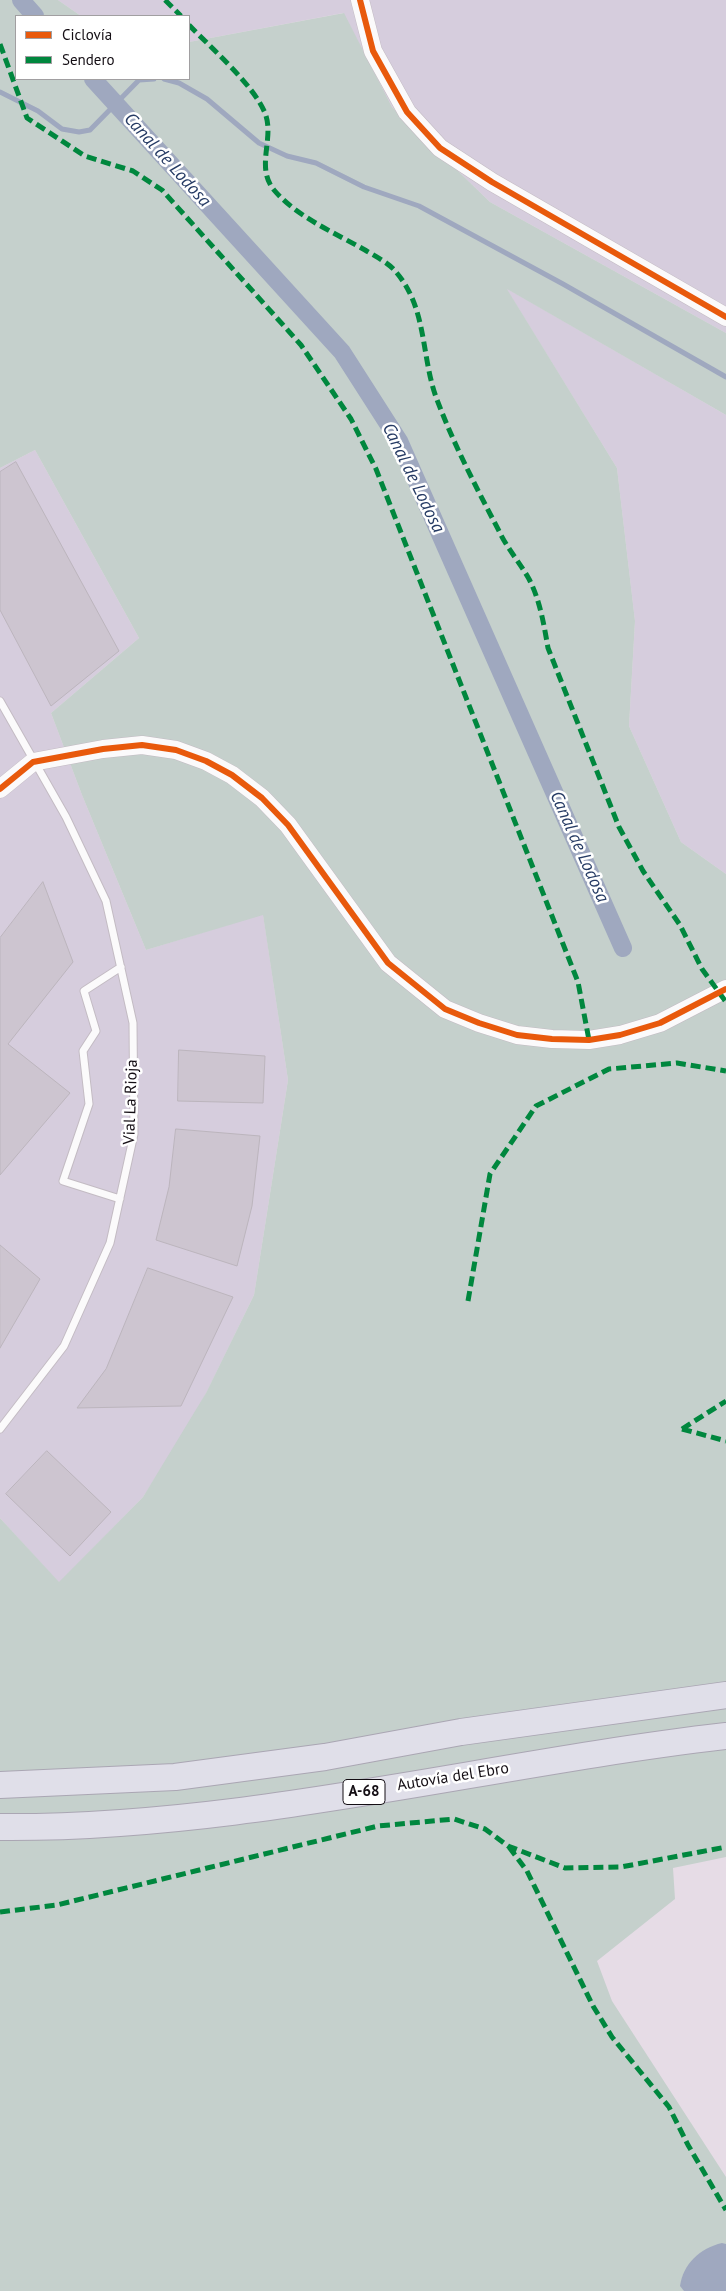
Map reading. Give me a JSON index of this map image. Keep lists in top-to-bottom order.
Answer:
{
  "streets": {
    "highway": ["Autovía del Ebro", "A-68"],
    "lane": ["Vial La Rioja"]
  },
  "water": ["Canal de Lodosa"],
  "legend": ["Ciclovía", "Sendero"]
}
